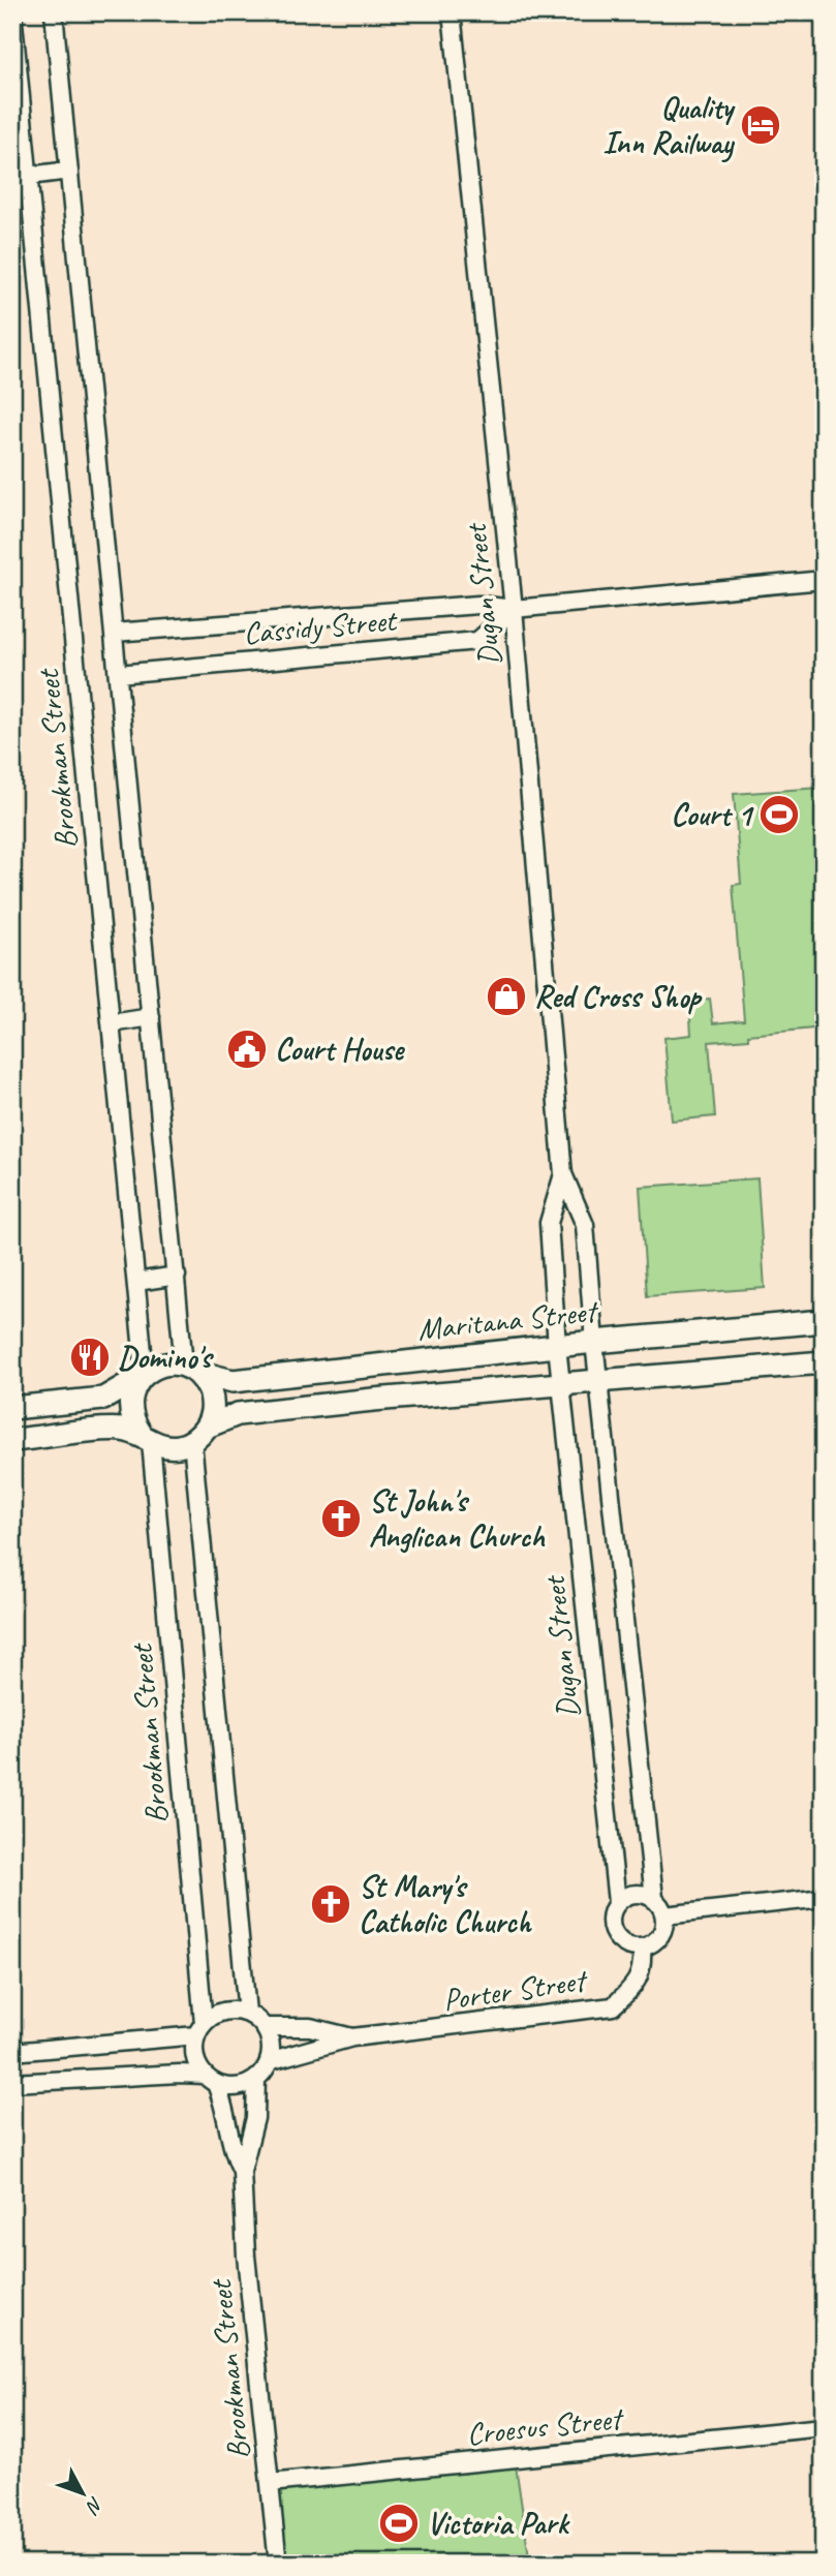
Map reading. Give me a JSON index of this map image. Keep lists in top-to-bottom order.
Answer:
{
  "streets": {
    "main road": ["Maritana Street"],
    "street": [
      "Dugan Street",
      "Cassidy Street",
      "Brookman Street",
      "Porter Street",
      "Croesus Street"
    ]
  },
  "crossings": [
    ["Dugan Street", "Cassidy Street"],
    ["Dugan Street", "Maritana Street"],
    ["Dugan Street", "Porter Street"],
    ["Brookman Street", "Maritana Street"],
    ["Brookman Street", "Porter Street"],
    ["Brookman Street", "Croesus Street"]
  ],
  "places": {
    "hotel": ["Quality Inn Railway"],
    "sports": ["Court 1", "Victoria Park"],
    "shop": ["Red Cross Shop"],
    "public building": ["Court House"],
    "restaurant": ["Domino's"],
    "church": ["St John's Anglican Church", "St Mary's Catholic Church"]
  },
  "north": "bottom right"
}
